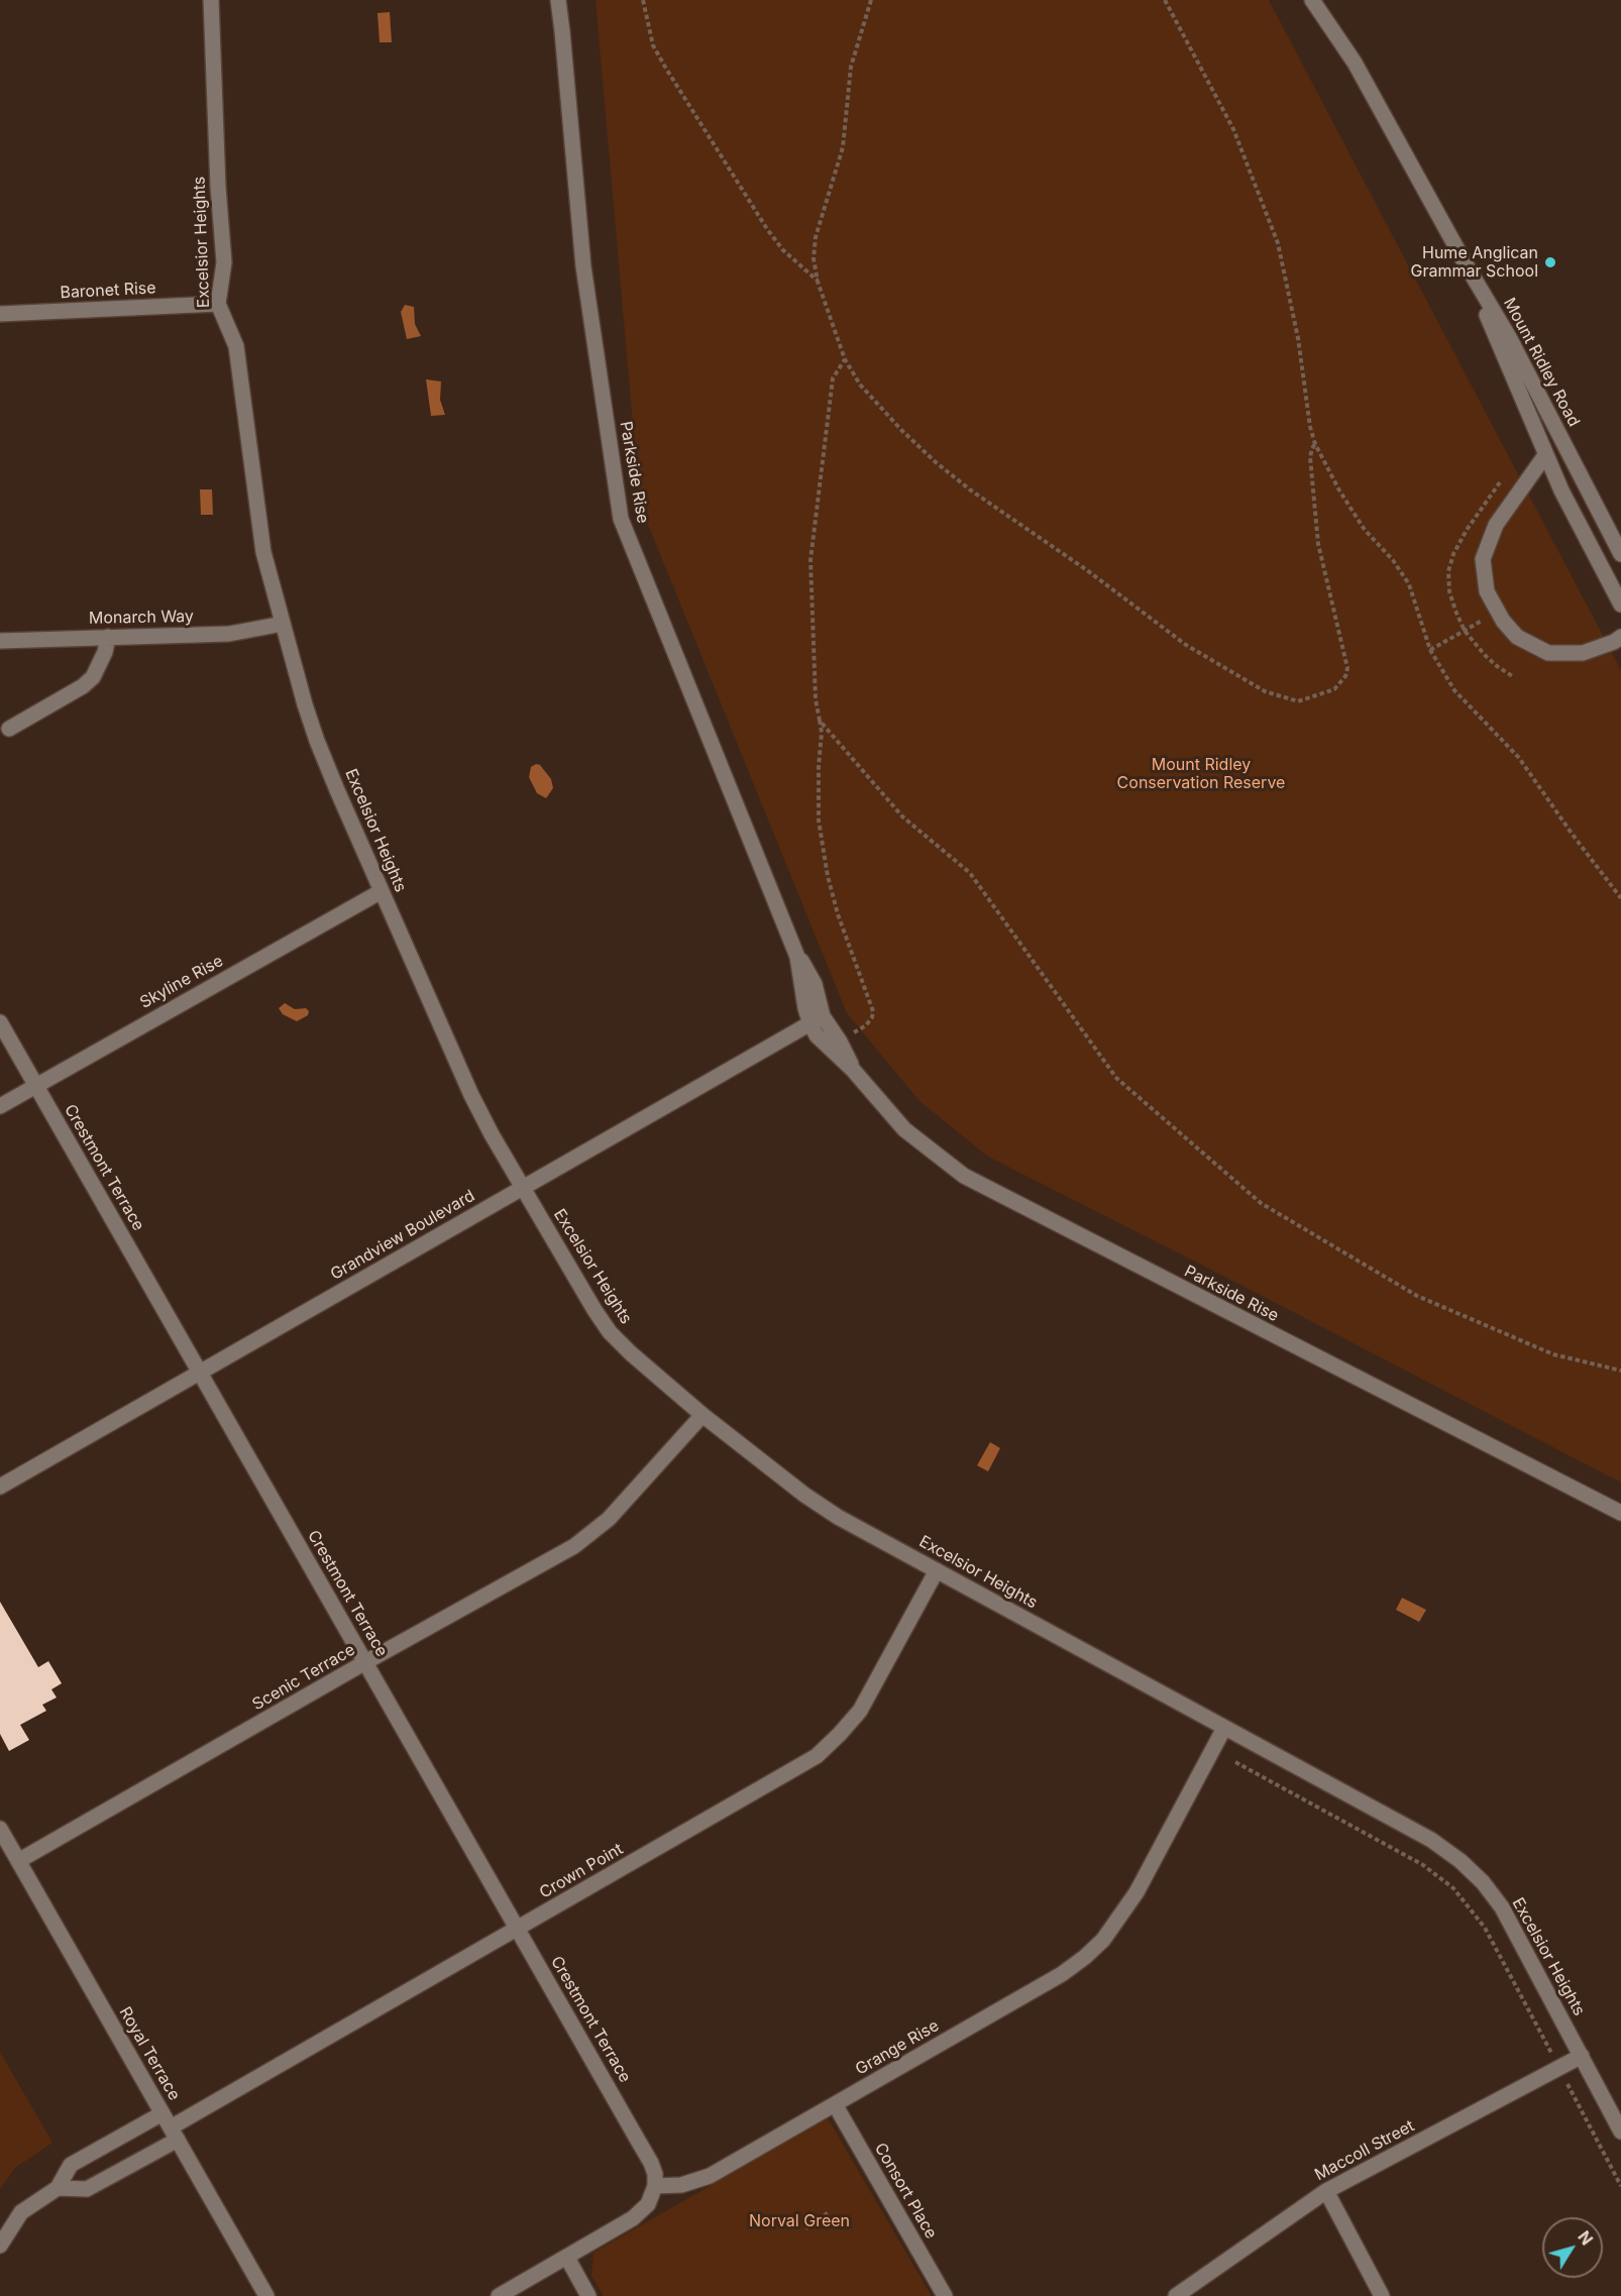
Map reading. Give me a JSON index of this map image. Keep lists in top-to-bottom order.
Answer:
{
  "streets": {
    "street": [
      "Excelsior Heights",
      "Baronet Rise",
      "Mount Ridley Road",
      "Parkside Rise",
      "Monarch Way",
      "Skyline Rise",
      "Crestmont Terrace",
      "Grandview Boulevard",
      "Scenic Terrace",
      "Crown Point",
      "Grange Rise",
      "Royal Terrace",
      "Maccoll Street",
      "Consort Place"
    ]
  },
  "crossings": [
    ["Excelsior Heights", "Baronet Rise"],
    ["Excelsior Heights", "Monarch Way"],
    ["Excelsior Heights", "Skyline Rise"],
    ["Excelsior Heights", "Grandview Boulevard"],
    ["Excelsior Heights", "Scenic Terrace"],
    ["Excelsior Heights", "Crown Point"],
    ["Excelsior Heights", "Grange Rise"],
    ["Excelsior Heights", "Maccoll Street"],
    ["Parkside Rise", "Grandview Boulevard"],
    ["Skyline Rise", "Crestmont Terrace"],
    ["Crestmont Terrace", "Grandview Boulevard"],
    ["Crestmont Terrace", "Scenic Terrace"],
    ["Crestmont Terrace", "Crown Point"],
    ["Crestmont Terrace", "Grange Rise"],
    ["Scenic Terrace", "Royal Terrace"],
    ["Crown Point", "Royal Terrace"],
    ["Grange Rise", "Consort Place"]
  ],
  "parks": ["Mount Ridley Conservation Reserve", "Norval Green"],
  "places": ["Hume Anglican Grammar School"],
  "north": "top right"
}
